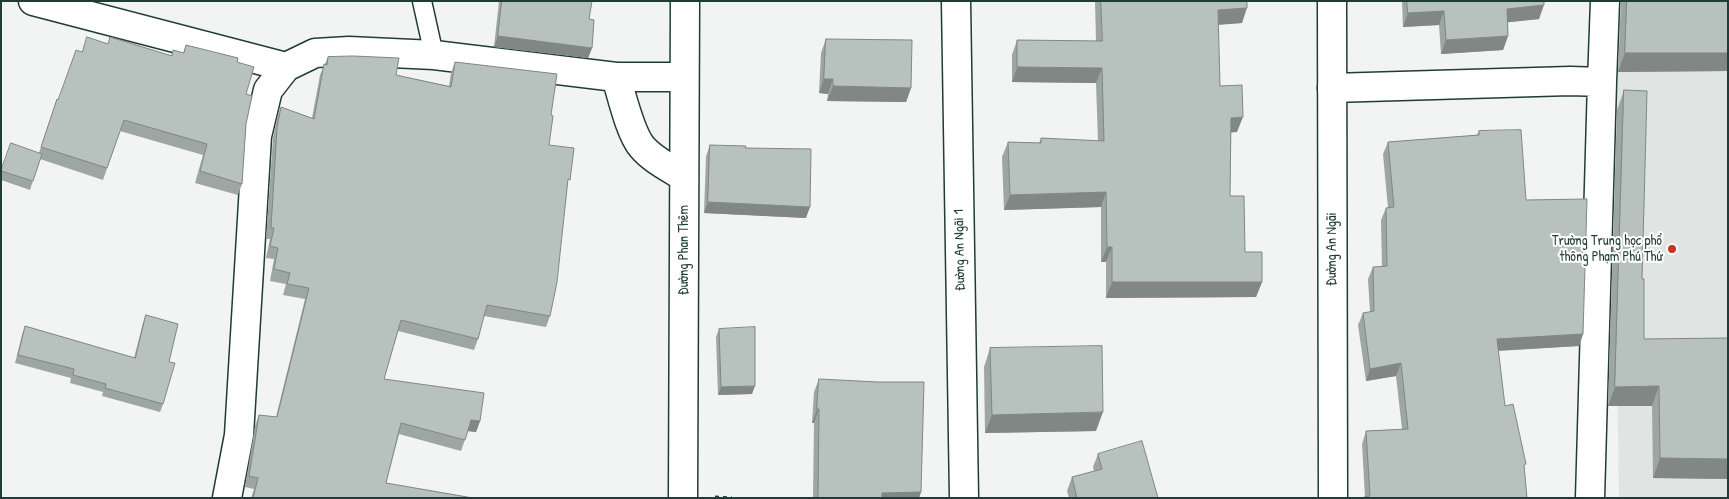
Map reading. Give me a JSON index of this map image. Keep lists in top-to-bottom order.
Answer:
{
  "streets": {
    "street": ["Đường An Ngãi", "Đường Phan Thêm", "Đường An Ngãi 1"]
  },
  "places": ["Trường Trung học phổ thông Phạm Phú Thứ"]
}
